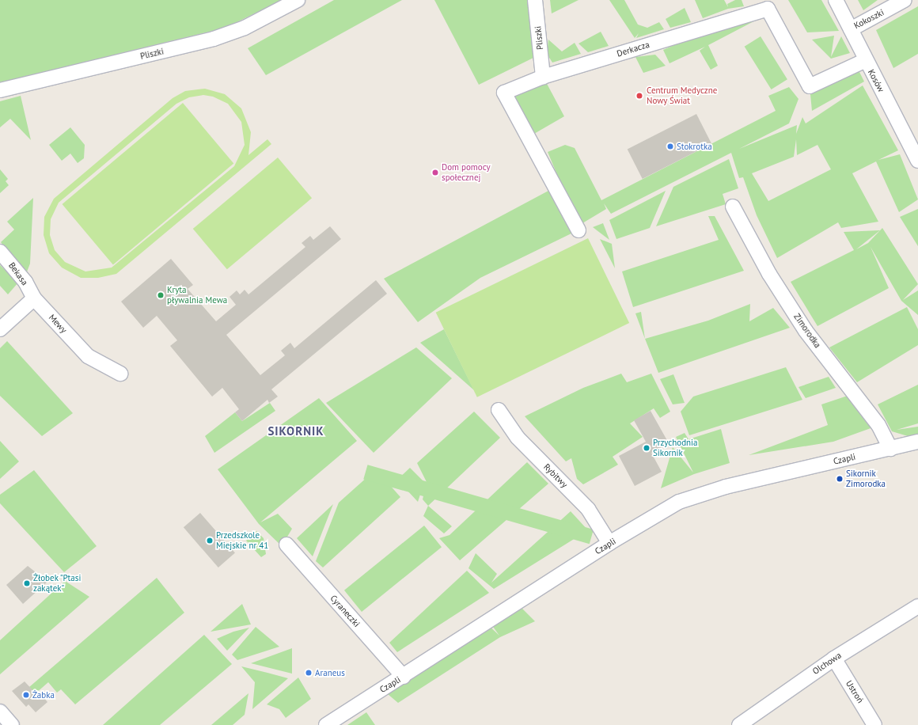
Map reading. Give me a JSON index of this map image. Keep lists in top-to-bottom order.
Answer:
{
  "streets": {
    "street": [
      "Kokoszki",
      "Pliszki",
      "Derkacza",
      "Kosów",
      "Bekasa",
      "Mewy",
      "Zimorodka",
      "Czapli",
      "Rybitwy",
      "Cyraneczki",
      "Olchowa",
      "Ustroń"
    ]
  },
  "crossings": [
    ["Kokoszki", "Kosów"],
    ["Pliszki", "Derkacza"],
    ["Derkacza", "Kosów"],
    ["Bekasa", "Mewy"],
    ["Zimorodka", "Czapli"],
    ["Czapli", "Rybitwy"],
    ["Czapli", "Cyraneczki"],
    ["Olchowa", "Ustroń"]
  ],
  "districts": ["SIKORNIK"],
  "places": [
    "Centrum Medyczne Nowy Świat",
    "Stokrotka",
    "Dom pomocy społecznej",
    "Kryta pływalnia Mewa",
    "Przychodnia Sikornik",
    "Sikornik Zimorodka",
    "Przedszkole Miejskie nr 41",
    "Żłobek \"Ptasi zakątek\"",
    "Araneus",
    "Żabka"
  ]
}
